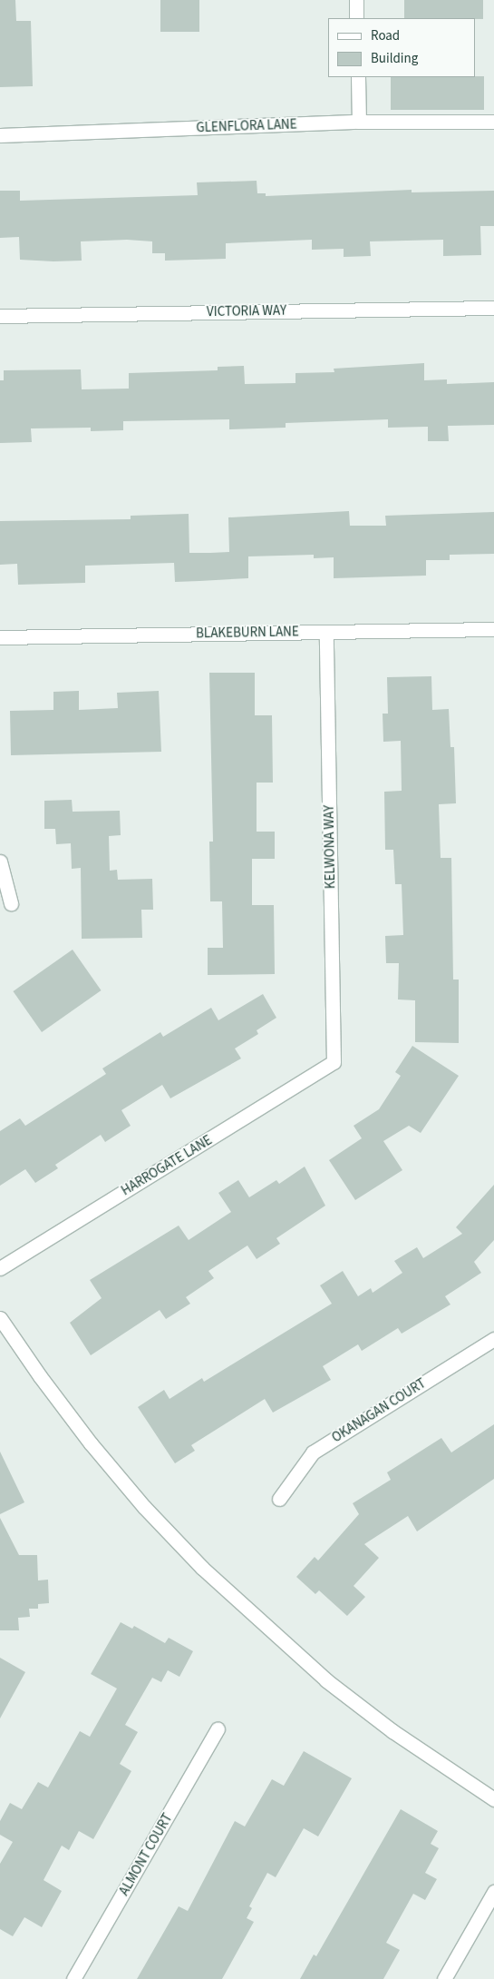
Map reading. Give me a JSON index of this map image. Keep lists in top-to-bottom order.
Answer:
{
  "streets": {
    "street": [
      "GLENFLORA LANE",
      "VICTORIA WAY",
      "BLAKEBURN LANE",
      "KELWONA WAY",
      "HARROGATE LANE",
      "OKANAGAN COURT",
      "ALMONT COURT"
    ]
  },
  "crossings": [
    ["BLAKEBURN LANE", "KELWONA WAY"],
    ["KELWONA WAY", "HARROGATE LANE"]
  ],
  "legend": ["Road", "Building"]
}
